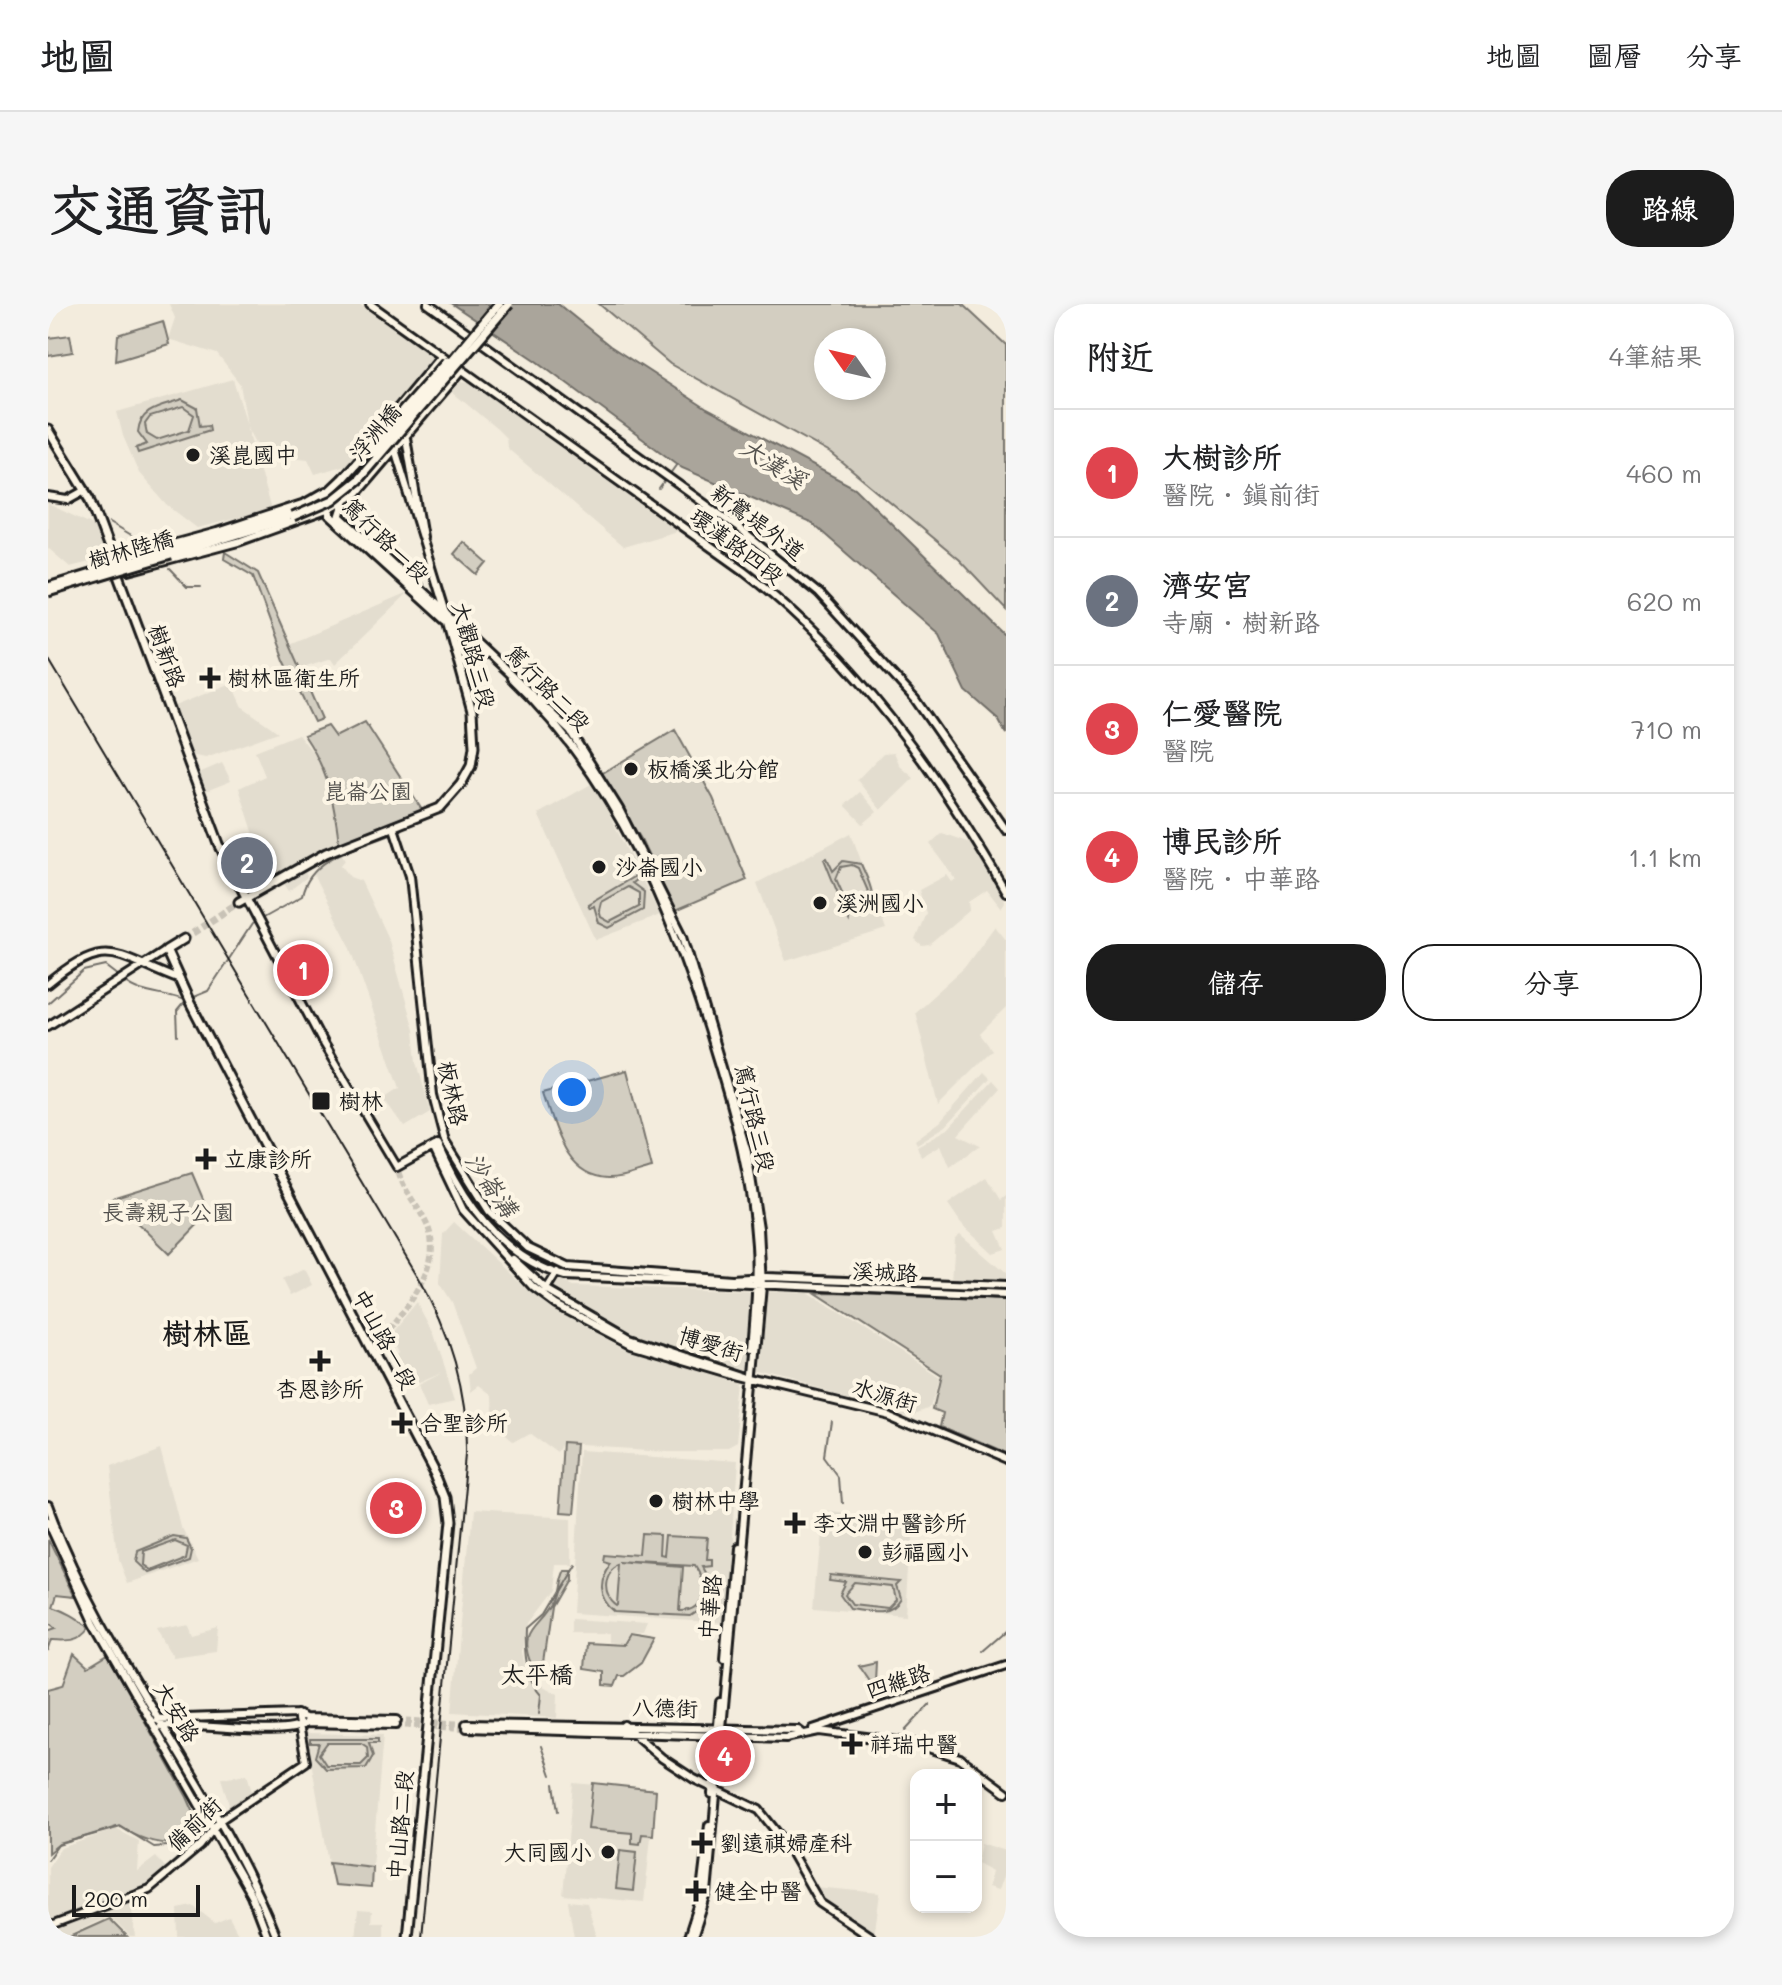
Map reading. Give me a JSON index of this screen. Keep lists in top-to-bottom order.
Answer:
{
  "streets": {
    "main road": [
      "浮洲橋",
      "篤行路一段",
      "樹林陸橋",
      "大觀路三段",
      "樹新路",
      "中山路一段",
      "中山路二段"
    ],
    "street": [
      "新鶯堤外道",
      "環漢路四段",
      "篤行路二段",
      "板林路",
      "篤行路三段",
      "溪城路",
      "博愛街",
      "水源街",
      "中華路",
      "四維路",
      "八德街",
      "大安路",
      "備前街"
    ]
  },
  "crossings": [
    ["浮洲橋", "篤行路一段"],
    ["浮洲橋", "樹林陸橋"],
    ["篤行路一段", "大觀路三段"],
    ["篤行路一段", "篤行路二段"],
    ["大觀路三段", "樹新路"],
    ["大觀路三段", "篤行路二段"],
    ["大觀路三段", "板林路"],
    ["篤行路二段", "篤行路三段"],
    ["板林路", "篤行路三段"],
    ["板林路", "溪城路"],
    ["板林路", "博愛街"],
    ["板林路", "中華路"],
    ["篤行路三段", "溪城路"],
    ["篤行路三段", "中華路"],
    ["溪城路", "中華路"],
    ["中山路一段", "中山路二段"],
    ["博愛街", "水源街"],
    ["博愛街", "中華路"],
    ["水源街", "中華路"],
    ["中華路", "八德街"],
    ["四維路", "八德街"],
    ["大安路", "備前街"]
  ],
  "districts": ["樹林區", "太平橋"],
  "water": ["大漢溪", "沙崙溝"],
  "parks": ["崑崙公園", "長壽親子公園"],
  "places": {
    "other": [
      "溪崑國中",
      "板橋溪北分館",
      "沙崙國小",
      "溪洲國小",
      "樹林中學",
      "彭福國小",
      "大同國小"
    ],
    "health": [
      "樹林區衛生所",
      "立康診所",
      "杏恩診所",
      "合聖診所",
      "李文淵中醫診所",
      "祥瑞中醫",
      "劉遠祺婦產科",
      "健全中醫"
    ],
    "transit": ["樹林"]
  },
  "scale_bar": "200 m",
  "north": "top left",
  "page": {
    "header": "地圖",
    "nav": ["地圖", "圖層", "分享"],
    "buttons": [
      "路線",
      ["儲存", "分享"]
    ],
    "title": "交通資訊",
    "heading": ["附近", "4筆結果"],
    "list": [
      {
        "mark": "1",
        "name": "大樹診所",
        "note": "醫院 · 鎮前街",
        "value": "460 m"
      },
      {
        "mark": "2",
        "name": "濟安宮",
        "note": "寺廟 · 樹新路",
        "value": "620 m"
      },
      {
        "mark": "3",
        "name": "仁愛醫院",
        "note": "醫院",
        "value": "710 m"
      },
      {
        "mark": "4",
        "name": "博民診所",
        "note": "醫院 · 中華路",
        "value": "1.1 km"
      }
    ],
    "pins": [
      "2",
      "1",
      "3",
      "4"
    ],
    "map_buttons": ["+", "−"],
    "scale": "200 m"
  }
}
